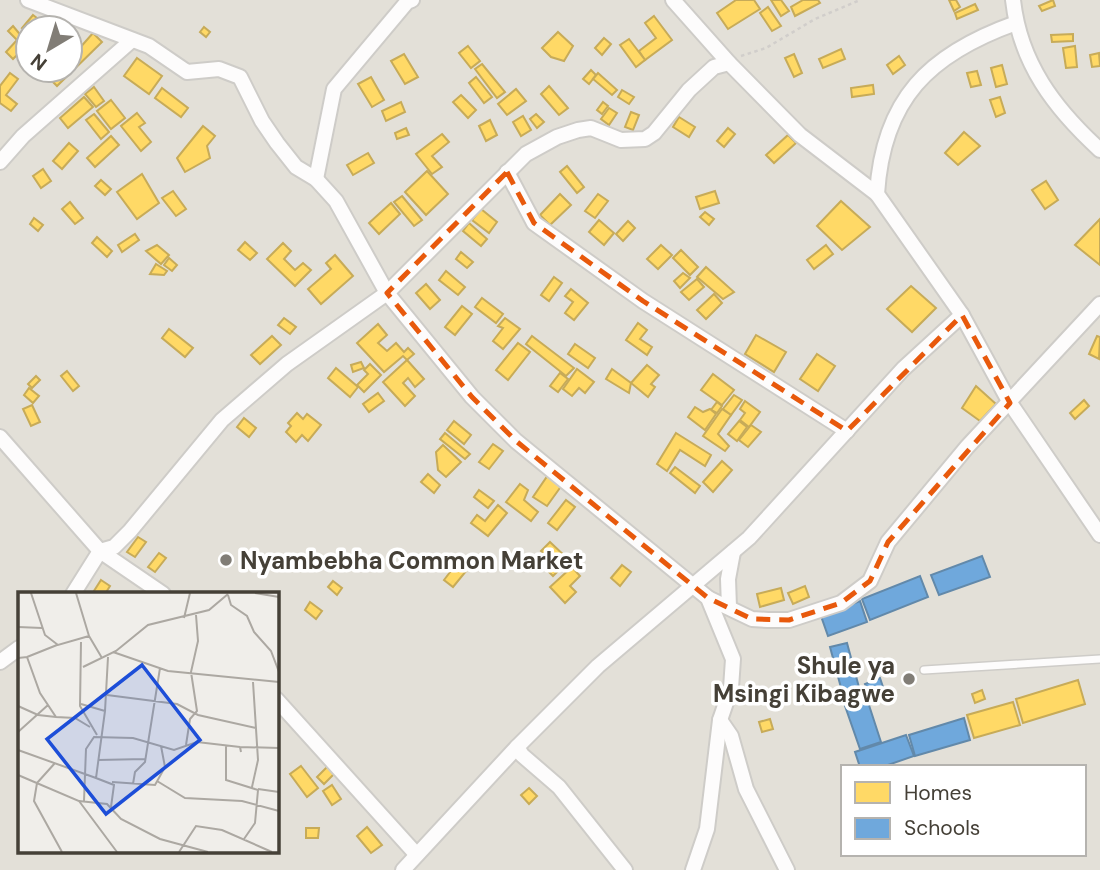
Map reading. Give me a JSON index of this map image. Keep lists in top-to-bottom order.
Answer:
{
  "places": ["Nyambebha Common Market", "Shule ya Msingi Kibagwe"],
  "legend": ["Homes", "Schools"],
  "north": "bottom left"
}
